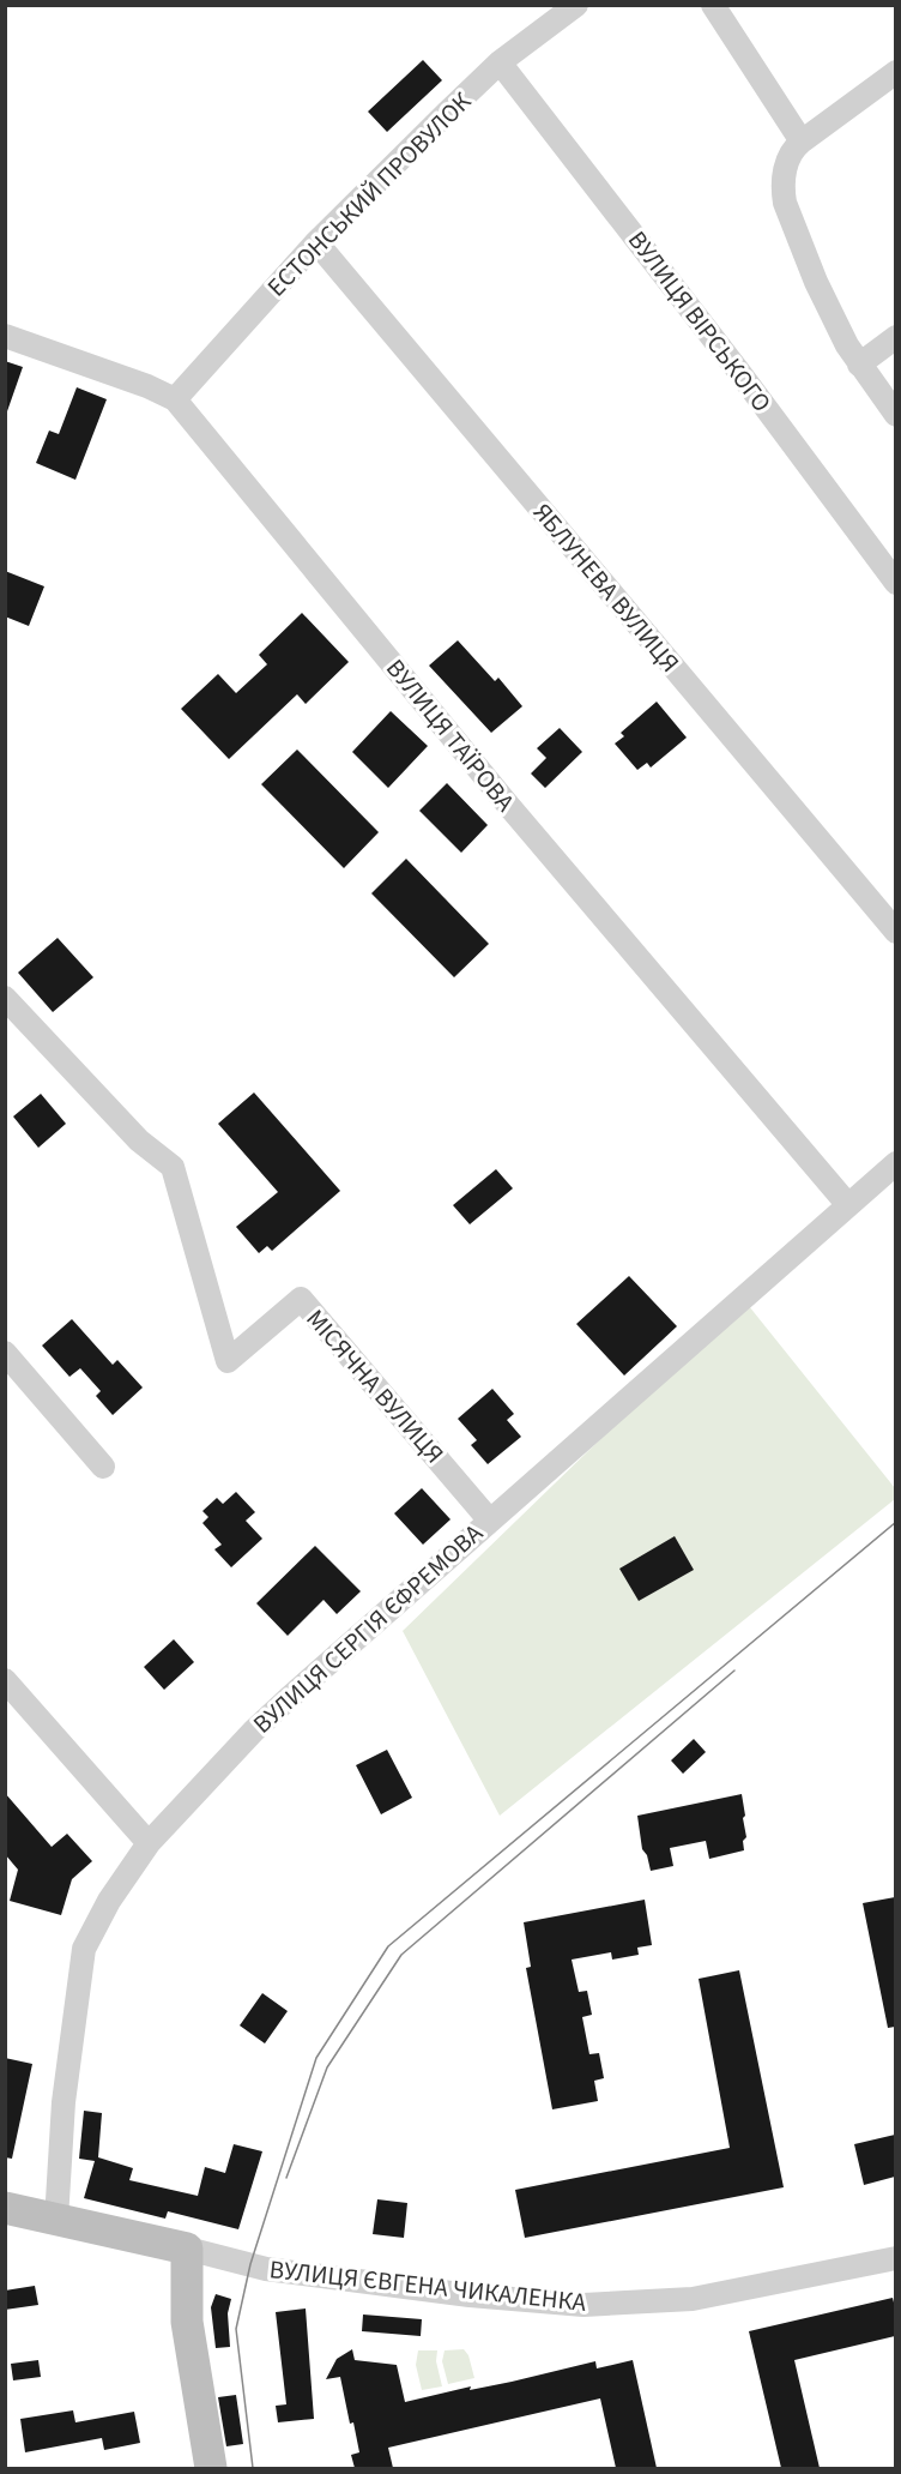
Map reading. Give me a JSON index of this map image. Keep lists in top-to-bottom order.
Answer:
{
  "streets": {
    "street": [
      "ЕСТОНСЬКИЙ ПРОВУЛОК",
      "ВУЛИЦЯ ВІРСЬКОГО",
      "ЯБЛУНЕВА ВУЛИЦЯ",
      "ВУЛИЦЯ ТАЇРОВА",
      "МІСЯЧНА ВУЛИЦЯ",
      "ВУЛИЦЯ СЕРГІЯ ЄФРЕМОВА",
      "ВУЛИЦЯ ЄВГЕНА ЧИКАЛЕНКА"
    ]
  },
  "crossings": [
    ["ЕСТОНСЬКИЙ ПРОВУЛОК", "ВУЛИЦЯ ВІРСЬКОГО"],
    ["ЕСТОНСЬКИЙ ПРОВУЛОК", "ЯБЛУНЕВА ВУЛИЦЯ"],
    ["ЕСТОНСЬКИЙ ПРОВУЛОК", "ВУЛИЦЯ ТАЇРОВА"],
    ["ВУЛИЦЯ ТАЇРОВА", "ВУЛИЦЯ СЕРГІЯ ЄФРЕМОВА"],
    ["МІСЯЧНА ВУЛИЦЯ", "ВУЛИЦЯ СЕРГІЯ ЄФРЕМОВА"],
    ["ВУЛИЦЯ СЕРГІЯ ЄФРЕМОВА", "ВУЛИЦЯ ЄВГЕНА ЧИКАЛЕНКА"]
  ]
}
